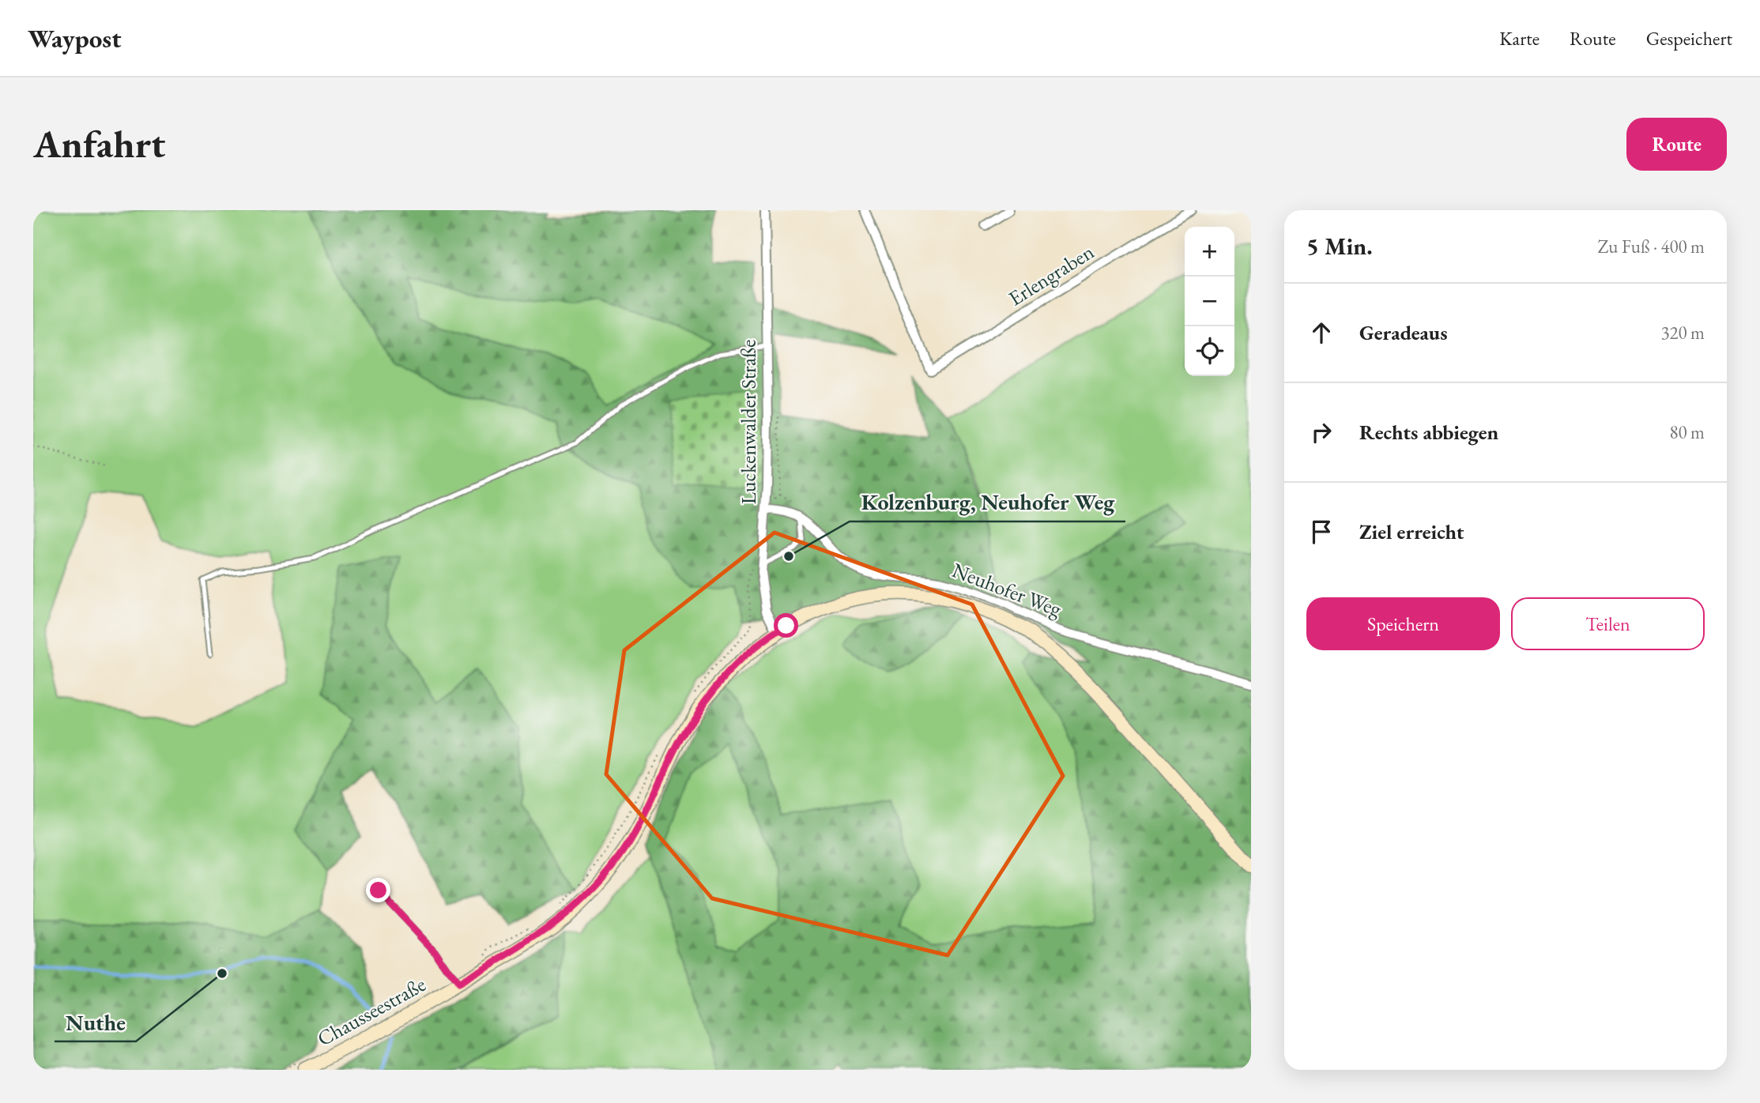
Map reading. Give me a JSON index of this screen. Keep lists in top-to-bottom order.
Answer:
{
  "streets": {
    "main road": ["Chausseestraße"],
    "street": ["Erlengraben", "Luckenwalder Straße", "Neuhofer Weg"]
  },
  "crossings": [
    ["Luckenwalder Straße", "Neuhofer Weg"],
    ["Luckenwalder Straße", "Chausseestraße"]
  ],
  "places": ["Kolzenburg, Neuhofer Weg", "Nuthe"],
  "page": {
    "header": "Waypost",
    "nav": ["Karte", "Route", "Gespeichert"],
    "buttons": [
      "Route",
      ["Speichern", "Teilen"]
    ],
    "title": "Anfahrt",
    "heading": ["5 Min.", "Zu Fuß · 400 m"],
    "map_buttons": ["+", "−"],
    "list": [
      ["Geradeaus", "320 m"],
      ["Rechts abbiegen", "80 m"],
      "Ziel erreicht"
    ]
  }
}
